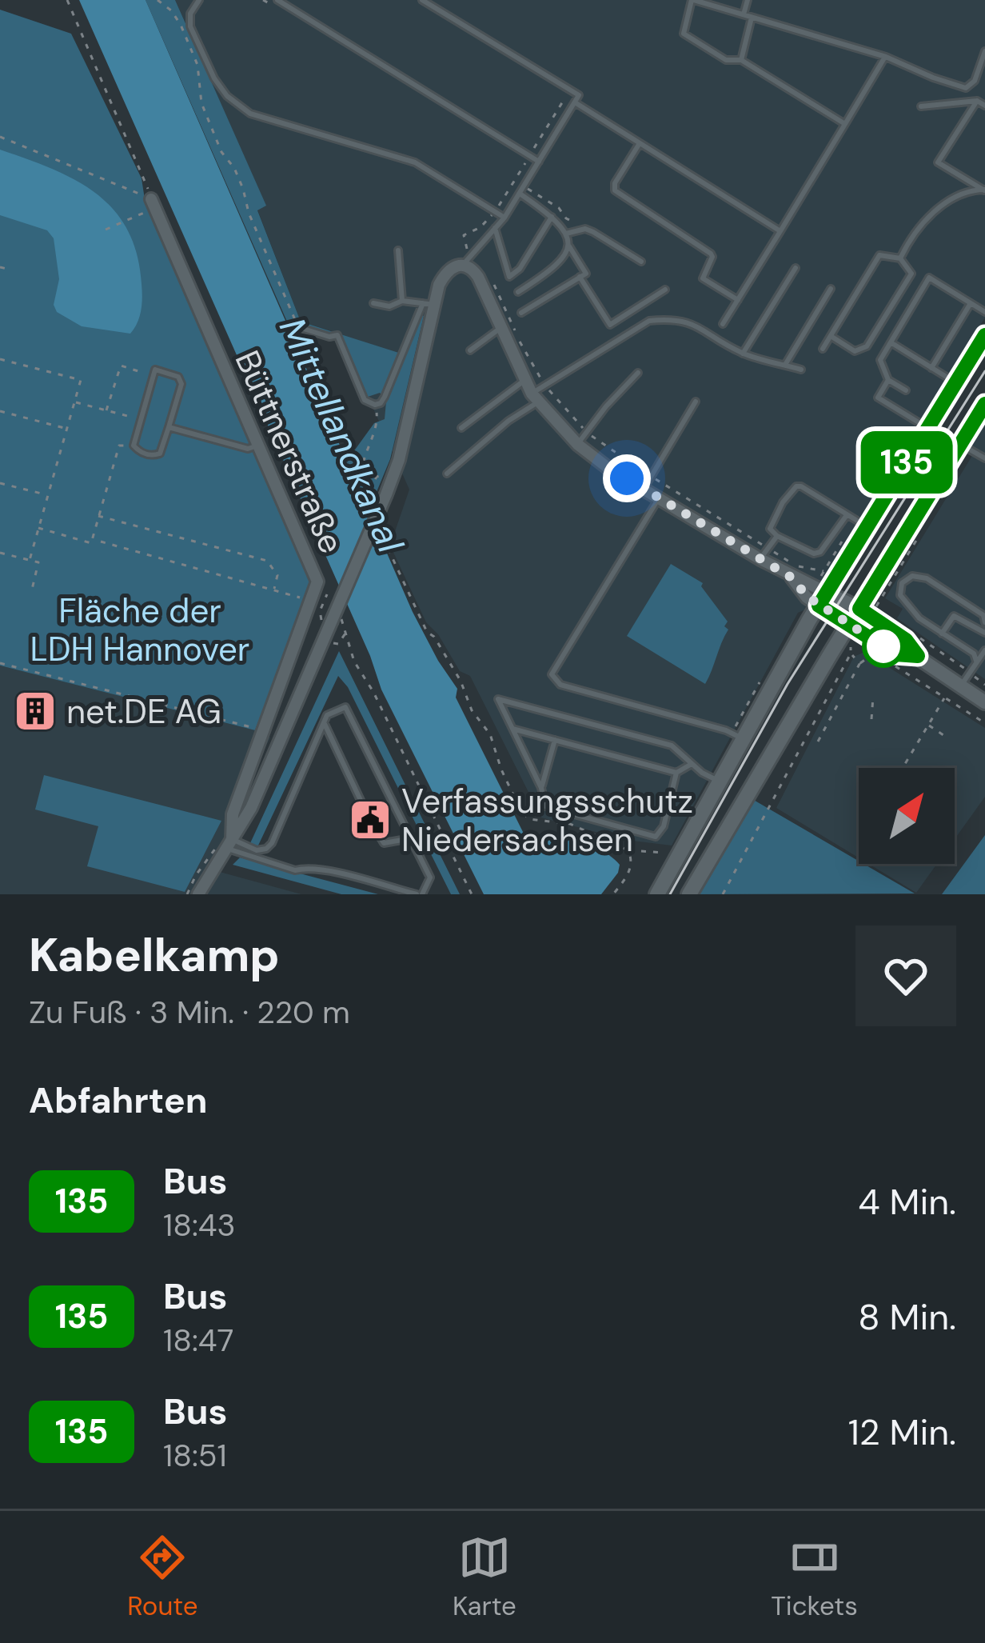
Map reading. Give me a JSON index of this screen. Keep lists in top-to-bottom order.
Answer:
{
  "streets": {
    "street": ["Büttnerstraße"]
  },
  "water": ["Mittellandkanal"],
  "parks": ["Fläche der LDH Hannover"],
  "places": {
    "building": ["net.DE AG"],
    "public building": ["Verfassungsschutz Niedersachsen"]
  },
  "lines": ["bus line 135"],
  "north": "top right",
  "page": {
    "on_map": "135",
    "heading": [
      ["Kabelkamp", "Zu Fuß · 3 Min. · 220 m"],
      "Abfahrten"
    ],
    "list": [
      {
        "mark": "135",
        "name": "Bus",
        "note": "18:43",
        "value": "4 Min."
      },
      {
        "mark": "135",
        "name": "Bus",
        "note": "18:47",
        "value": "8 Min."
      },
      {
        "mark": "135",
        "name": "Bus",
        "note": "18:51",
        "value": "12 Min."
      }
    ],
    "tabs": ["Route", "Karte", "Tickets"]
  }
}
